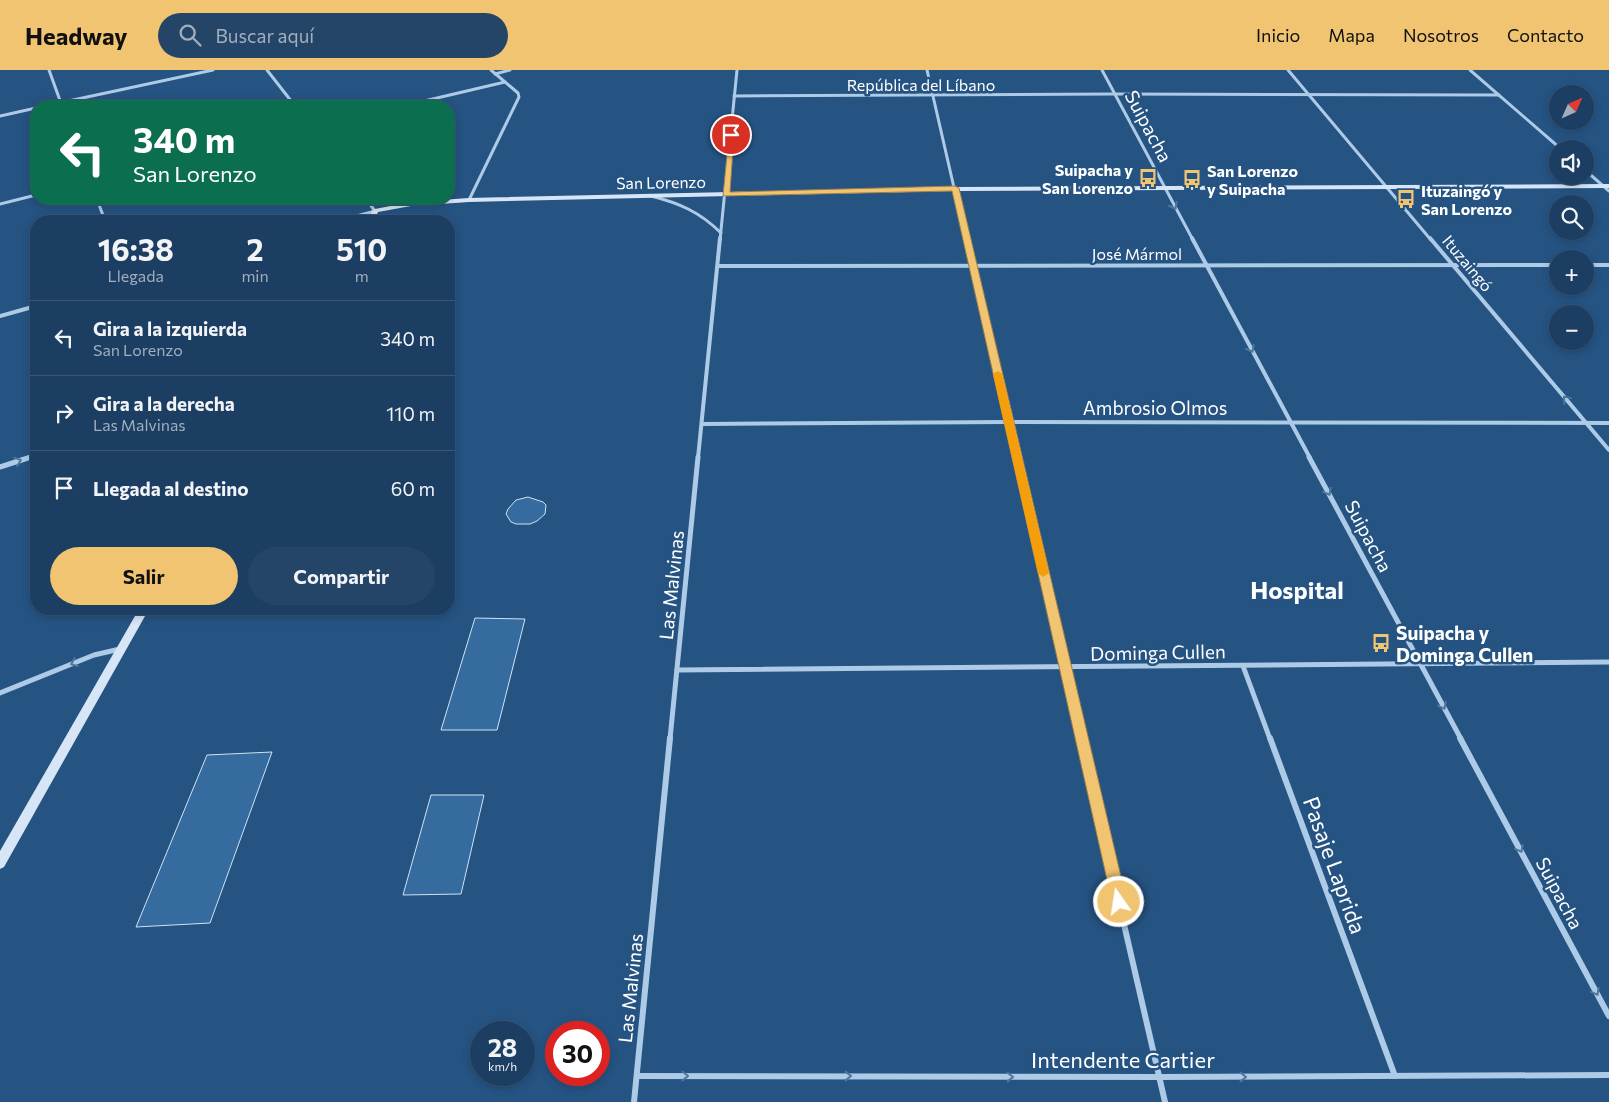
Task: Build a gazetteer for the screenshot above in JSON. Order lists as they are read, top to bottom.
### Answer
{
  "streets": {
    "main road": ["San Lorenzo"],
    "street": [
      "República del Líbano",
      "Suipacha",
      "José Mármol",
      "Ituzaingó",
      "Ambrosio Olmos",
      "Las Malvinas",
      "Dominga Cullen",
      "Pasaje Laprida",
      "Intendente Cartier"
    ]
  },
  "crossings": [
    ["República del Líbano", "Suipacha"],
    ["República del Líbano", "Ituzaingó"],
    ["República del Líbano", "Las Malvinas"],
    ["Suipacha", "San Lorenzo"],
    ["Suipacha", "José Mármol"],
    ["Suipacha", "Ambrosio Olmos"],
    ["Suipacha", "Dominga Cullen"],
    ["San Lorenzo", "Ituzaingó"],
    ["San Lorenzo", "Las Malvinas"],
    ["José Mármol", "Ituzaingó"],
    ["José Mármol", "Las Malvinas"],
    ["Ituzaingó", "Ambrosio Olmos"],
    ["Ambrosio Olmos", "Las Malvinas"],
    ["Las Malvinas", "Dominga Cullen"],
    ["Las Malvinas", "Intendente Cartier"],
    ["Dominga Cullen", "Pasaje Laprida"],
    ["Pasaje Laprida", "Intendente Cartier"]
  ],
  "one_way": ["Suipacha", "Ituzaingó", "Intendente Cartier"],
  "districts": ["Hospital"],
  "places": {
    "bus stop": [
      "Suipacha y San Lorenzo",
      "San Lorenzo y Suipacha",
      "Ituzaingó y San Lorenzo",
      "Suipacha y Dominga Cullen"
    ]
  },
  "north": "top right",
  "page": {
    "header": "Headway",
    "search": "Buscar aquí",
    "nav": [
      "Inicio",
      "Mapa",
      "Nosotros",
      "Contacto"
    ],
    "map_buttons": ["+", "−"],
    "turn": ["340 m", "San Lorenzo"],
    "eta": [
      "16:38",
      "Llegada",
      "2",
      "min",
      "510",
      "m"
    ],
    "list": [
      {
        "name": "Gira a la izquierda",
        "note": "San Lorenzo",
        "value": "340 m"
      },
      {
        "name": "Gira a la derecha",
        "note": "Las Malvinas",
        "value": "110 m"
      },
      {
        "name": "Llegada al destino",
        "value": "60 m"
      }
    ],
    "buttons": ["Salir", "Compartir"],
    "speed": "28 km/h",
    "limit": "30"
  }
}
